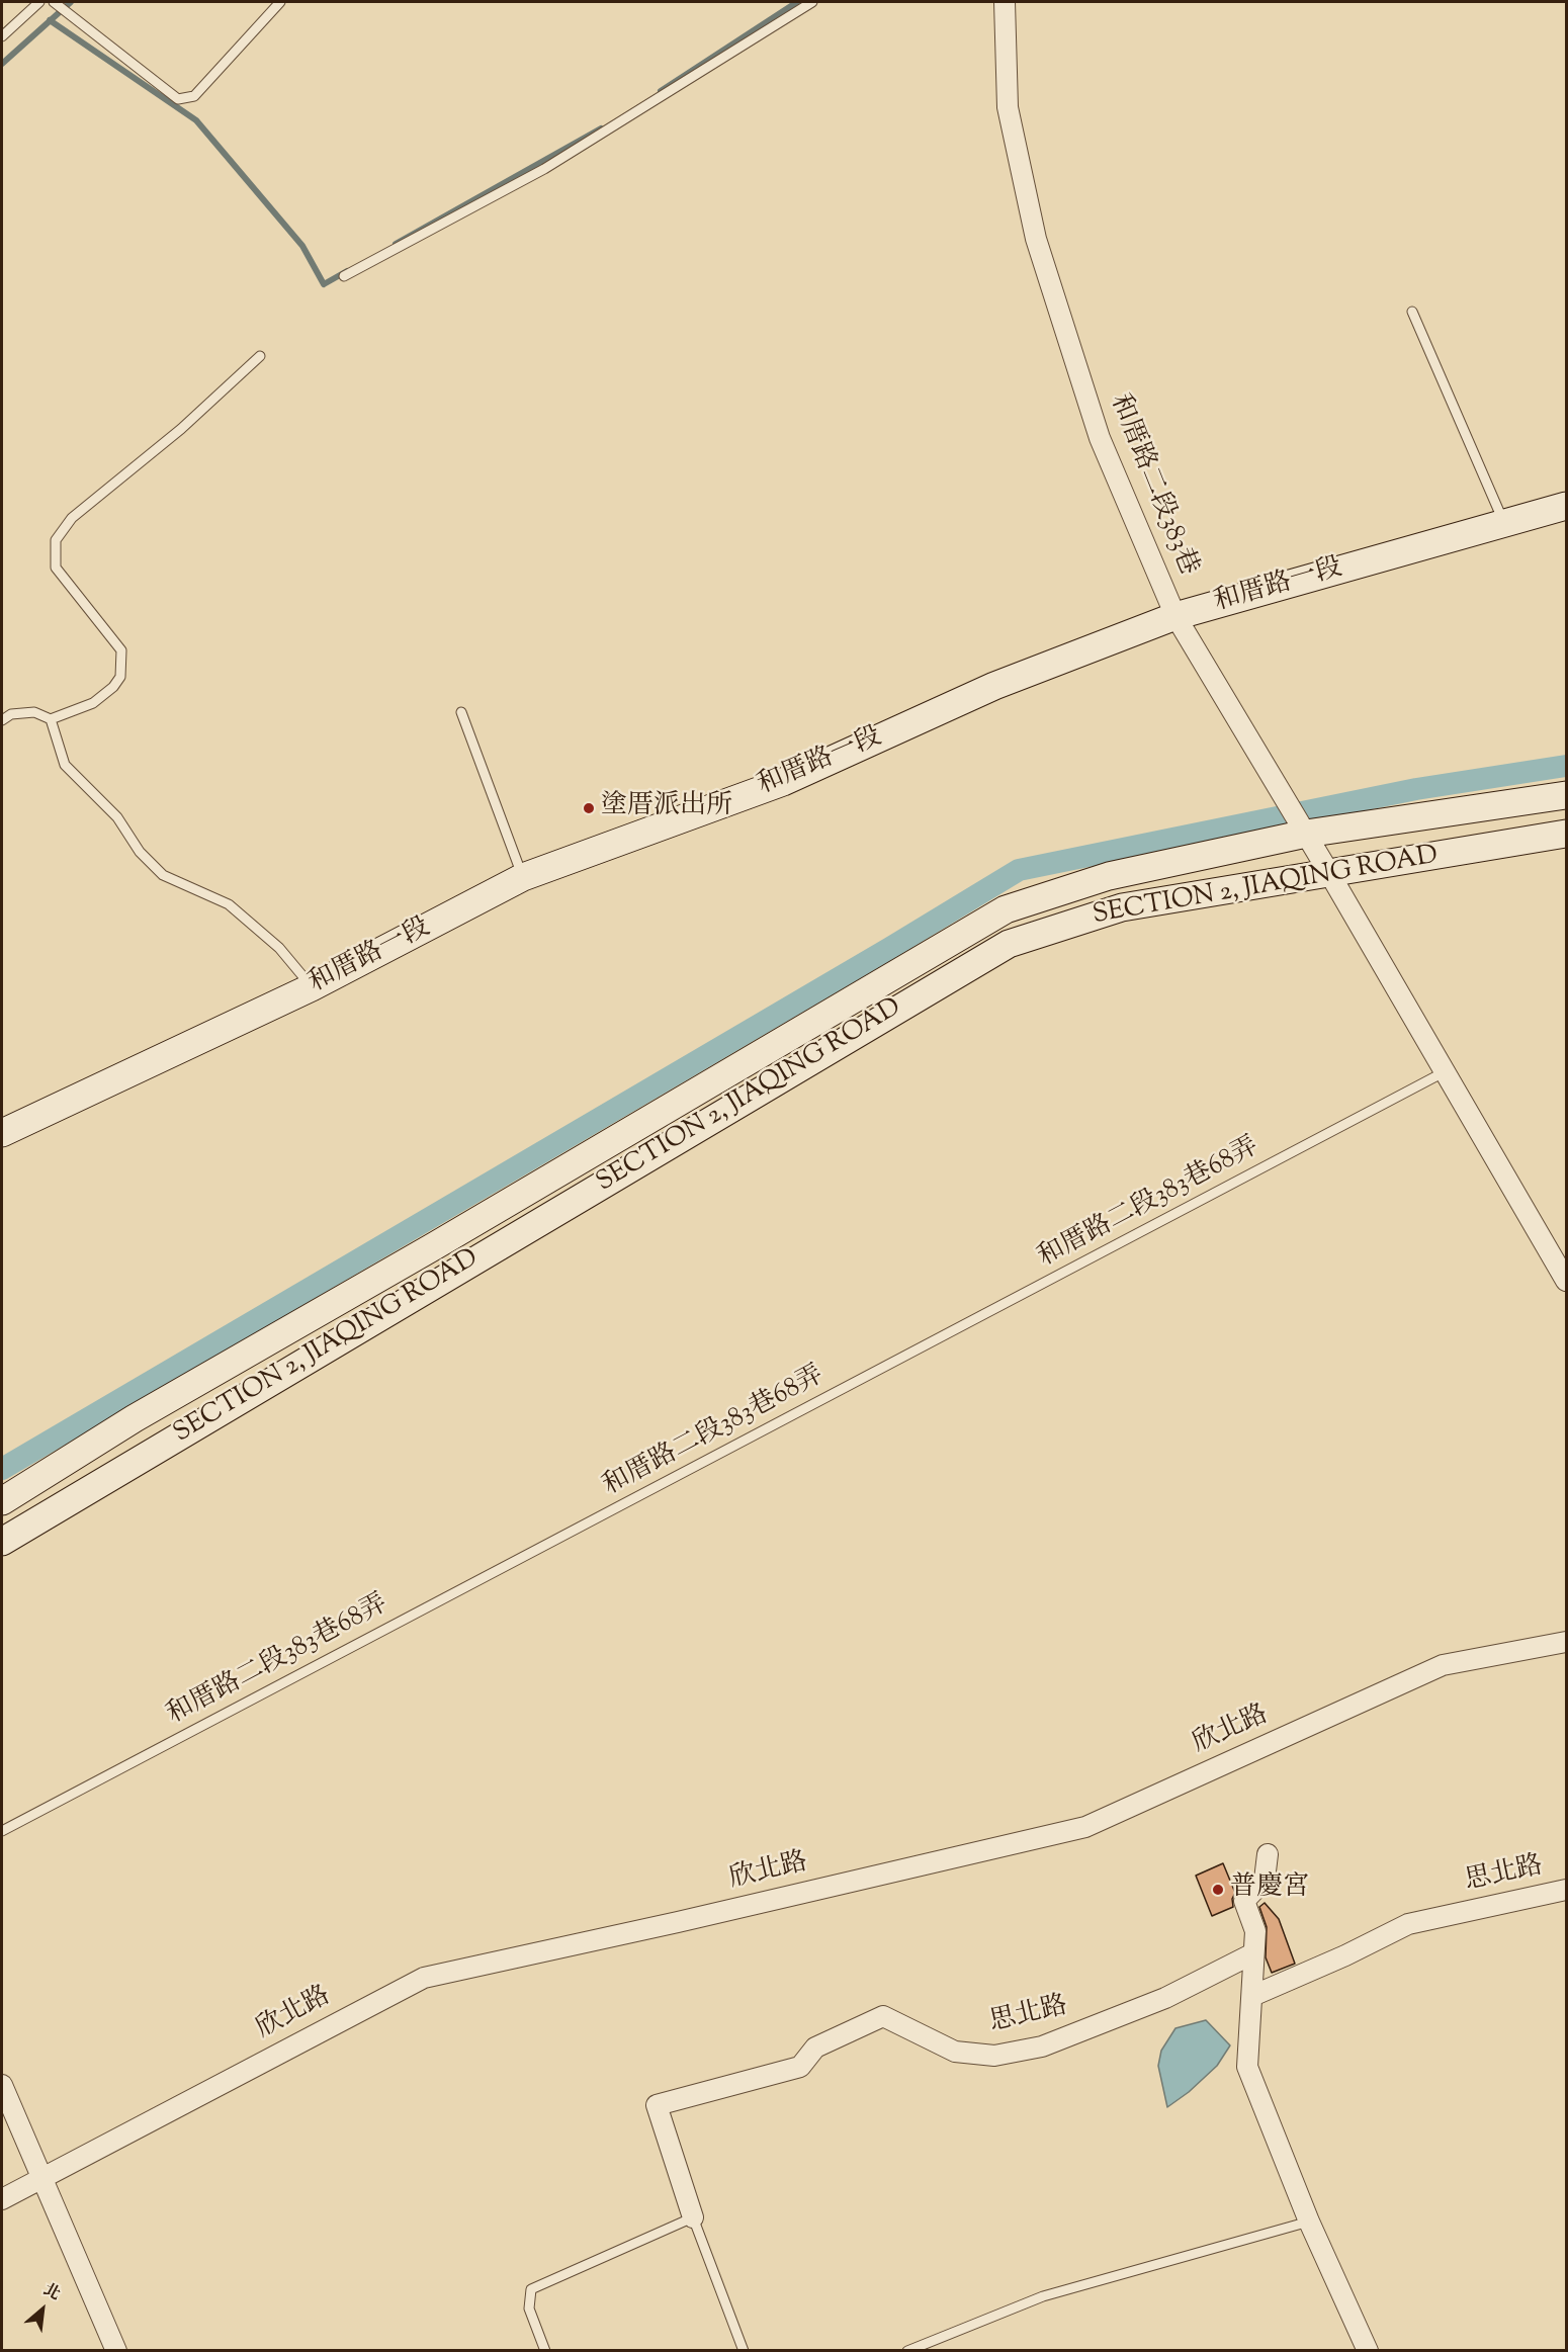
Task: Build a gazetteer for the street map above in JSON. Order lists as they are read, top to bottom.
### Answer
{
  "streets": {
    "street": [
      "和厝路二段383巷",
      "和厝路一段",
      "SECTION 2, JIAQING ROAD",
      "欣北路",
      "思北路"
    ],
    "lane": ["和厝路二段383巷68弄"]
  },
  "crossings": [
    ["和厝路二段383巷", "和厝路一段"],
    ["和厝路二段383巷", "SECTION 2, JIAQING ROAD"],
    ["和厝路二段383巷", "和厝路二段383巷68弄"]
  ],
  "places": ["塗厝派出所", "普慶宮"],
  "north": "top right"
}
